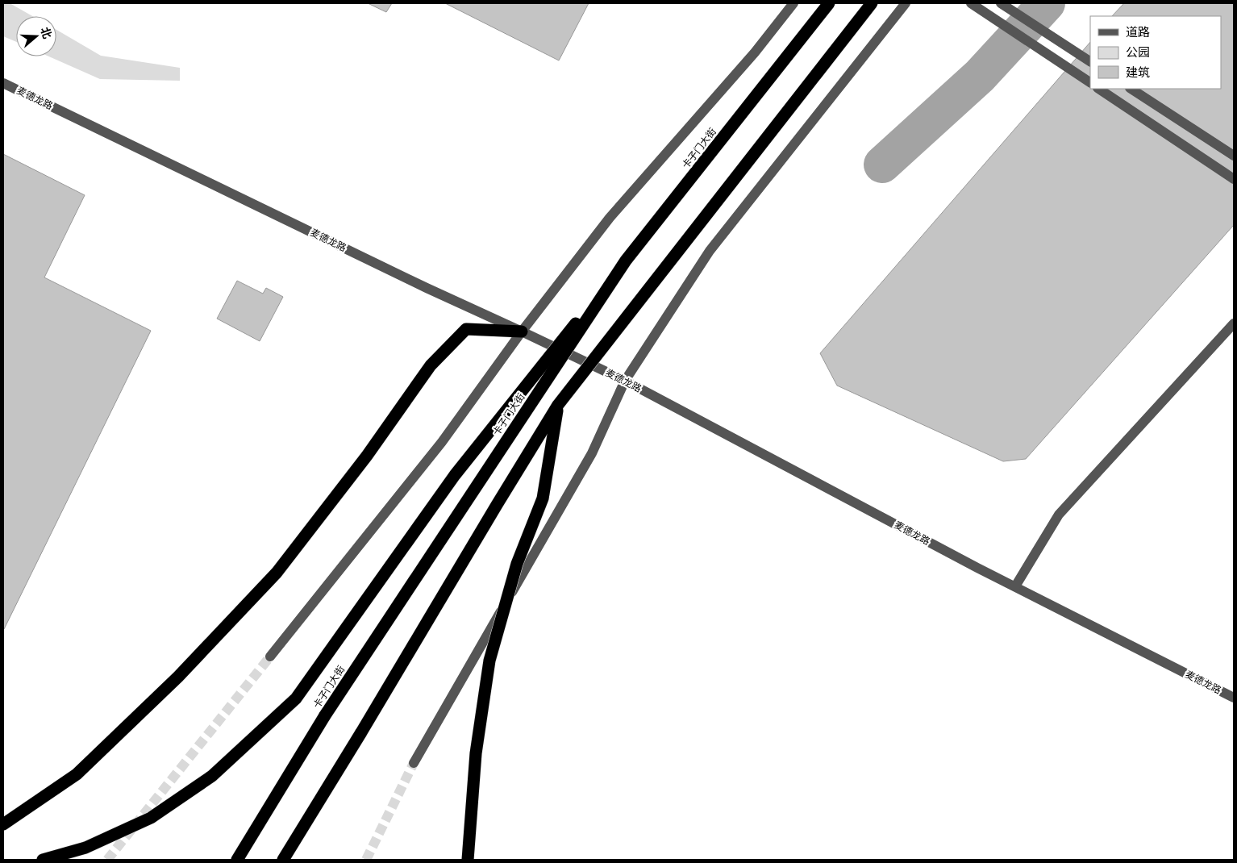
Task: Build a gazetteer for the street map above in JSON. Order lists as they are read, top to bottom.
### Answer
{
  "streets": {
    "highway": ["卡子门大街"],
    "street": ["麦德龙路"]
  },
  "crossings": [
    ["麦德龙路", "卡子门大街"]
  ],
  "legend": ["道路", "公园", "建筑"],
  "north": "right"
}
